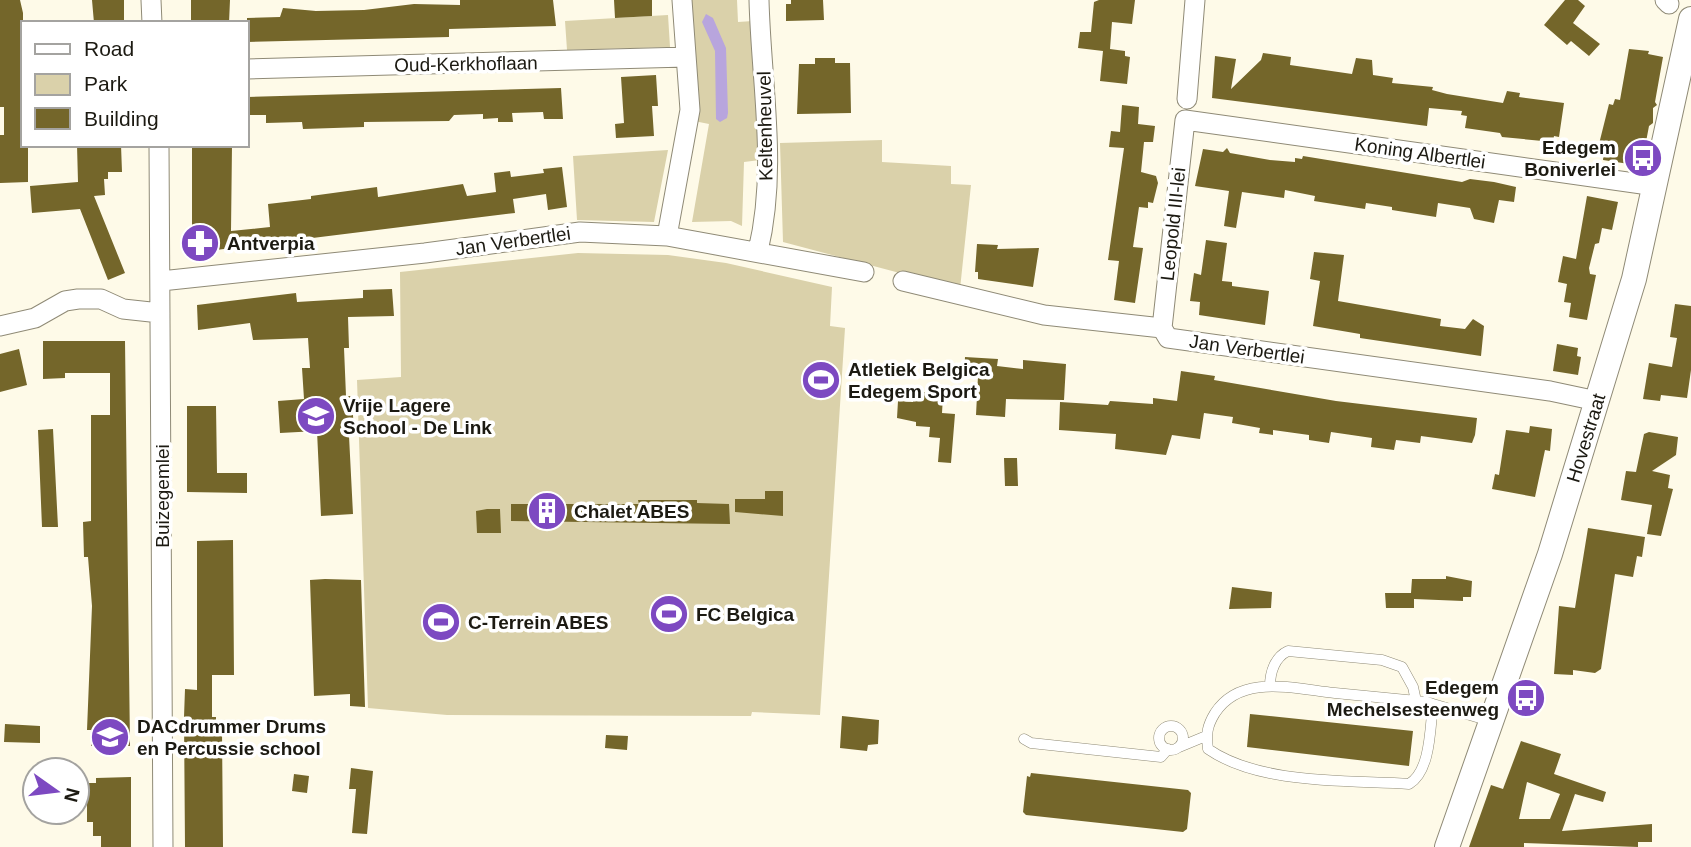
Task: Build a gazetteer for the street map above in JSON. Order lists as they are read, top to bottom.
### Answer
{
  "streets": {
    "street": [
      "Oud-Kerkhoflaan",
      "Keltenheuvel",
      "Koning Albertlei",
      "Leopold III-lei",
      "Jan Verbertlei",
      "Hovestraat",
      "Buizegemlei"
    ]
  },
  "crossings": [
    ["Keltenheuvel", "Jan Verbertlei"],
    ["Koning Albertlei", "Leopold III-lei"],
    ["Koning Albertlei", "Hovestraat"],
    ["Leopold III-lei", "Jan Verbertlei"],
    ["Jan Verbertlei", "Hovestraat"],
    ["Jan Verbertlei", "Buizegemlei"]
  ],
  "places": {
    "bus stop": ["Edegem Boniverlei", "Edegem Mechelsesteenweg"],
    "pharmacy": ["Antverpia"],
    "sports": ["Atletiek Belgica Edegem Sport", "FC Belgica", "C-Terrein ABES"],
    "school or university": ["Vrije Lagere School - De Link", "DACdrummer Drums en Percussie school"],
    "building": ["Chalet ABES"]
  },
  "legend": ["Road", "Park", "Building"],
  "north": "right"
}
